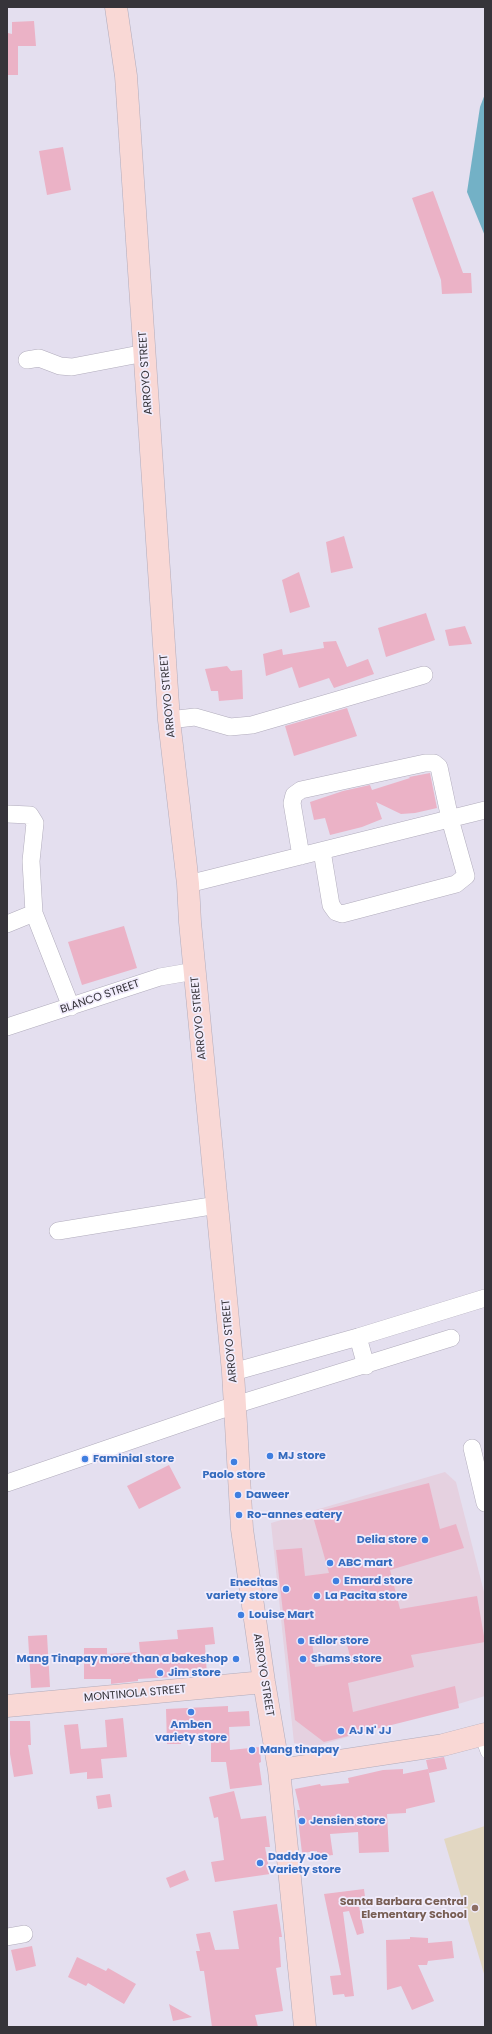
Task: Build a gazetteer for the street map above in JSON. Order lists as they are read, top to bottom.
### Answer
{
  "streets": {
    "street": ["ARROYO STREET", "BLANCO STREET", "MONTINOLA STREET"]
  },
  "crossings": [
    ["ARROYO STREET", "BLANCO STREET"],
    ["ARROYO STREET", "MONTINOLA STREET"]
  ],
  "places": [
    "MJ store",
    "Faminial store",
    "Paolo store",
    "Daweer",
    "Ro-annes eatery",
    "Delia store",
    "ABC mart",
    "Emard store",
    "Enecitas variety store",
    "La Pacita store",
    "Louise Mart",
    "Edlor store",
    "Mang Tinapay more than a bakeshop",
    "Shams store",
    "Jim store",
    "Amben variety store",
    "AJ N' JJ",
    "Mang tinapay",
    "Jensien store",
    "Daddy Joe Variety store",
    "Santa Barbara Central Elementary School"
  ]
}
